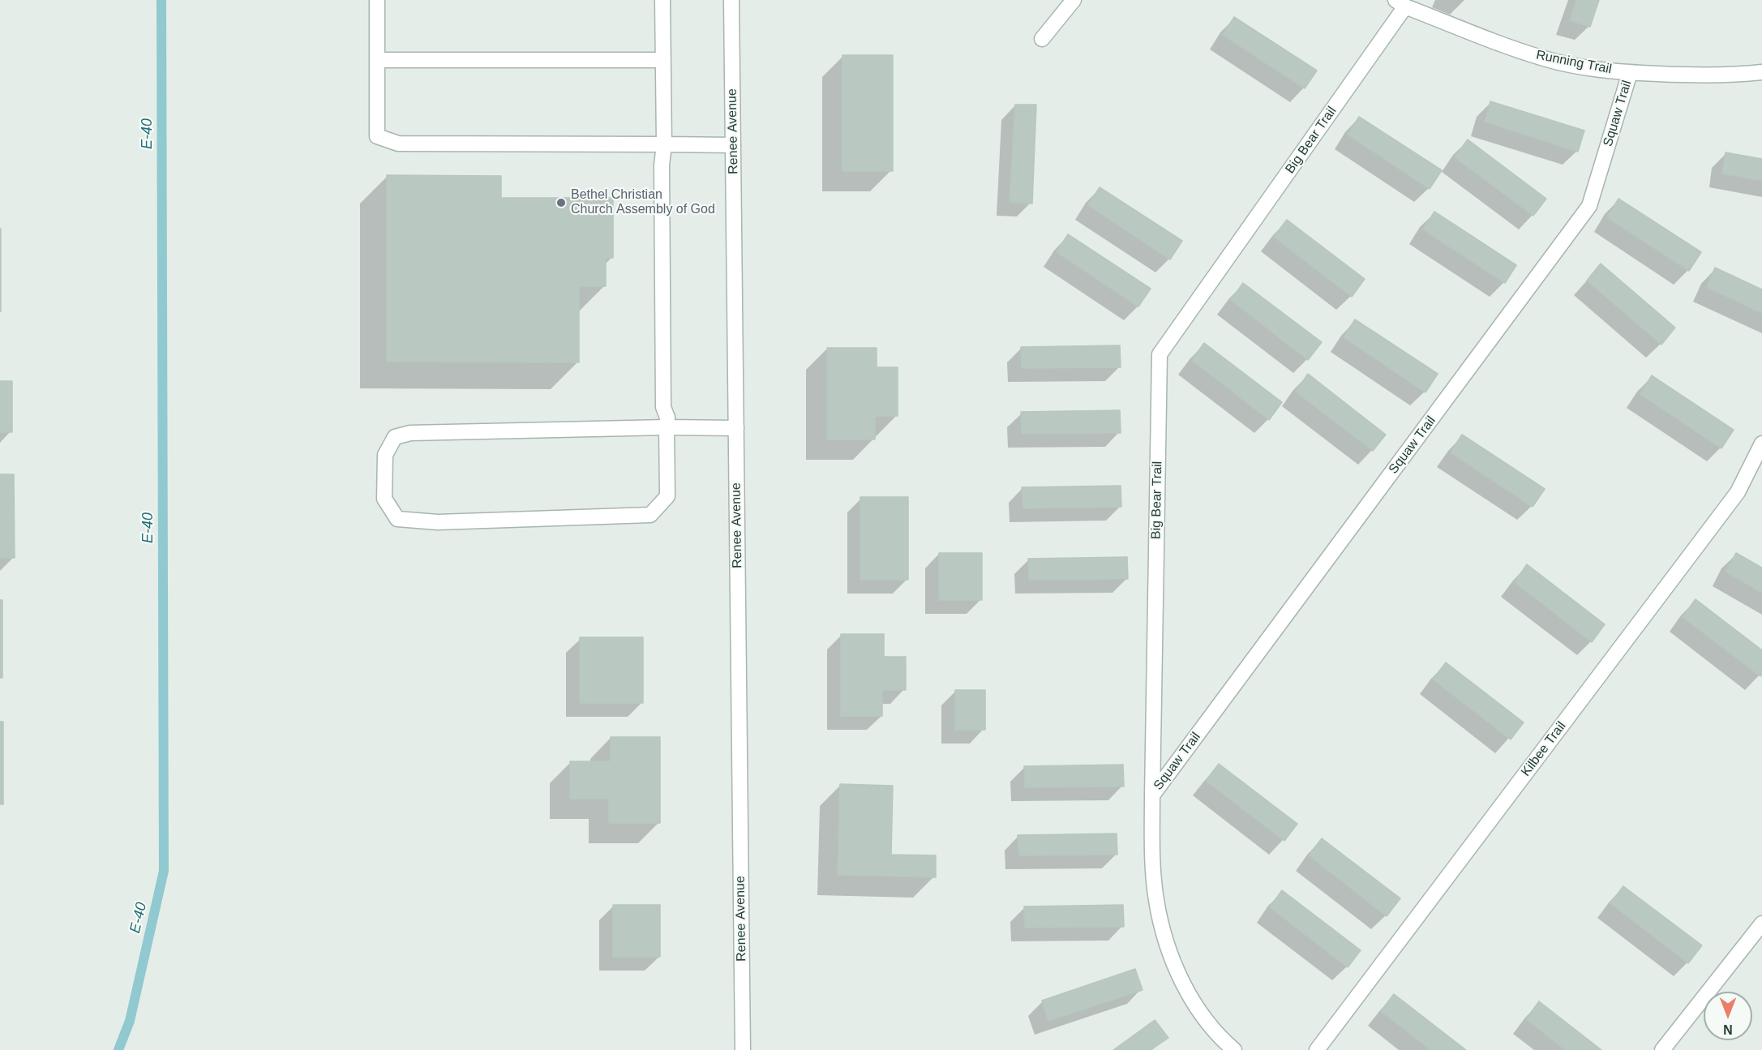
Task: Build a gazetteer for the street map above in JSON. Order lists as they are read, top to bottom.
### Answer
{
  "streets": {
    "street": [
      "Running Trail",
      "Squaw Trail",
      "Renee Avenue",
      "Big Bear Trail",
      "Kilbee Trail"
    ]
  },
  "crossings": [
    ["Running Trail", "Squaw Trail"],
    ["Running Trail", "Big Bear Trail"],
    ["Squaw Trail", "Big Bear Trail"]
  ],
  "water": ["E-40"],
  "places": ["Bethel Christian Church Assembly of God"],
  "north": "bottom"
}
